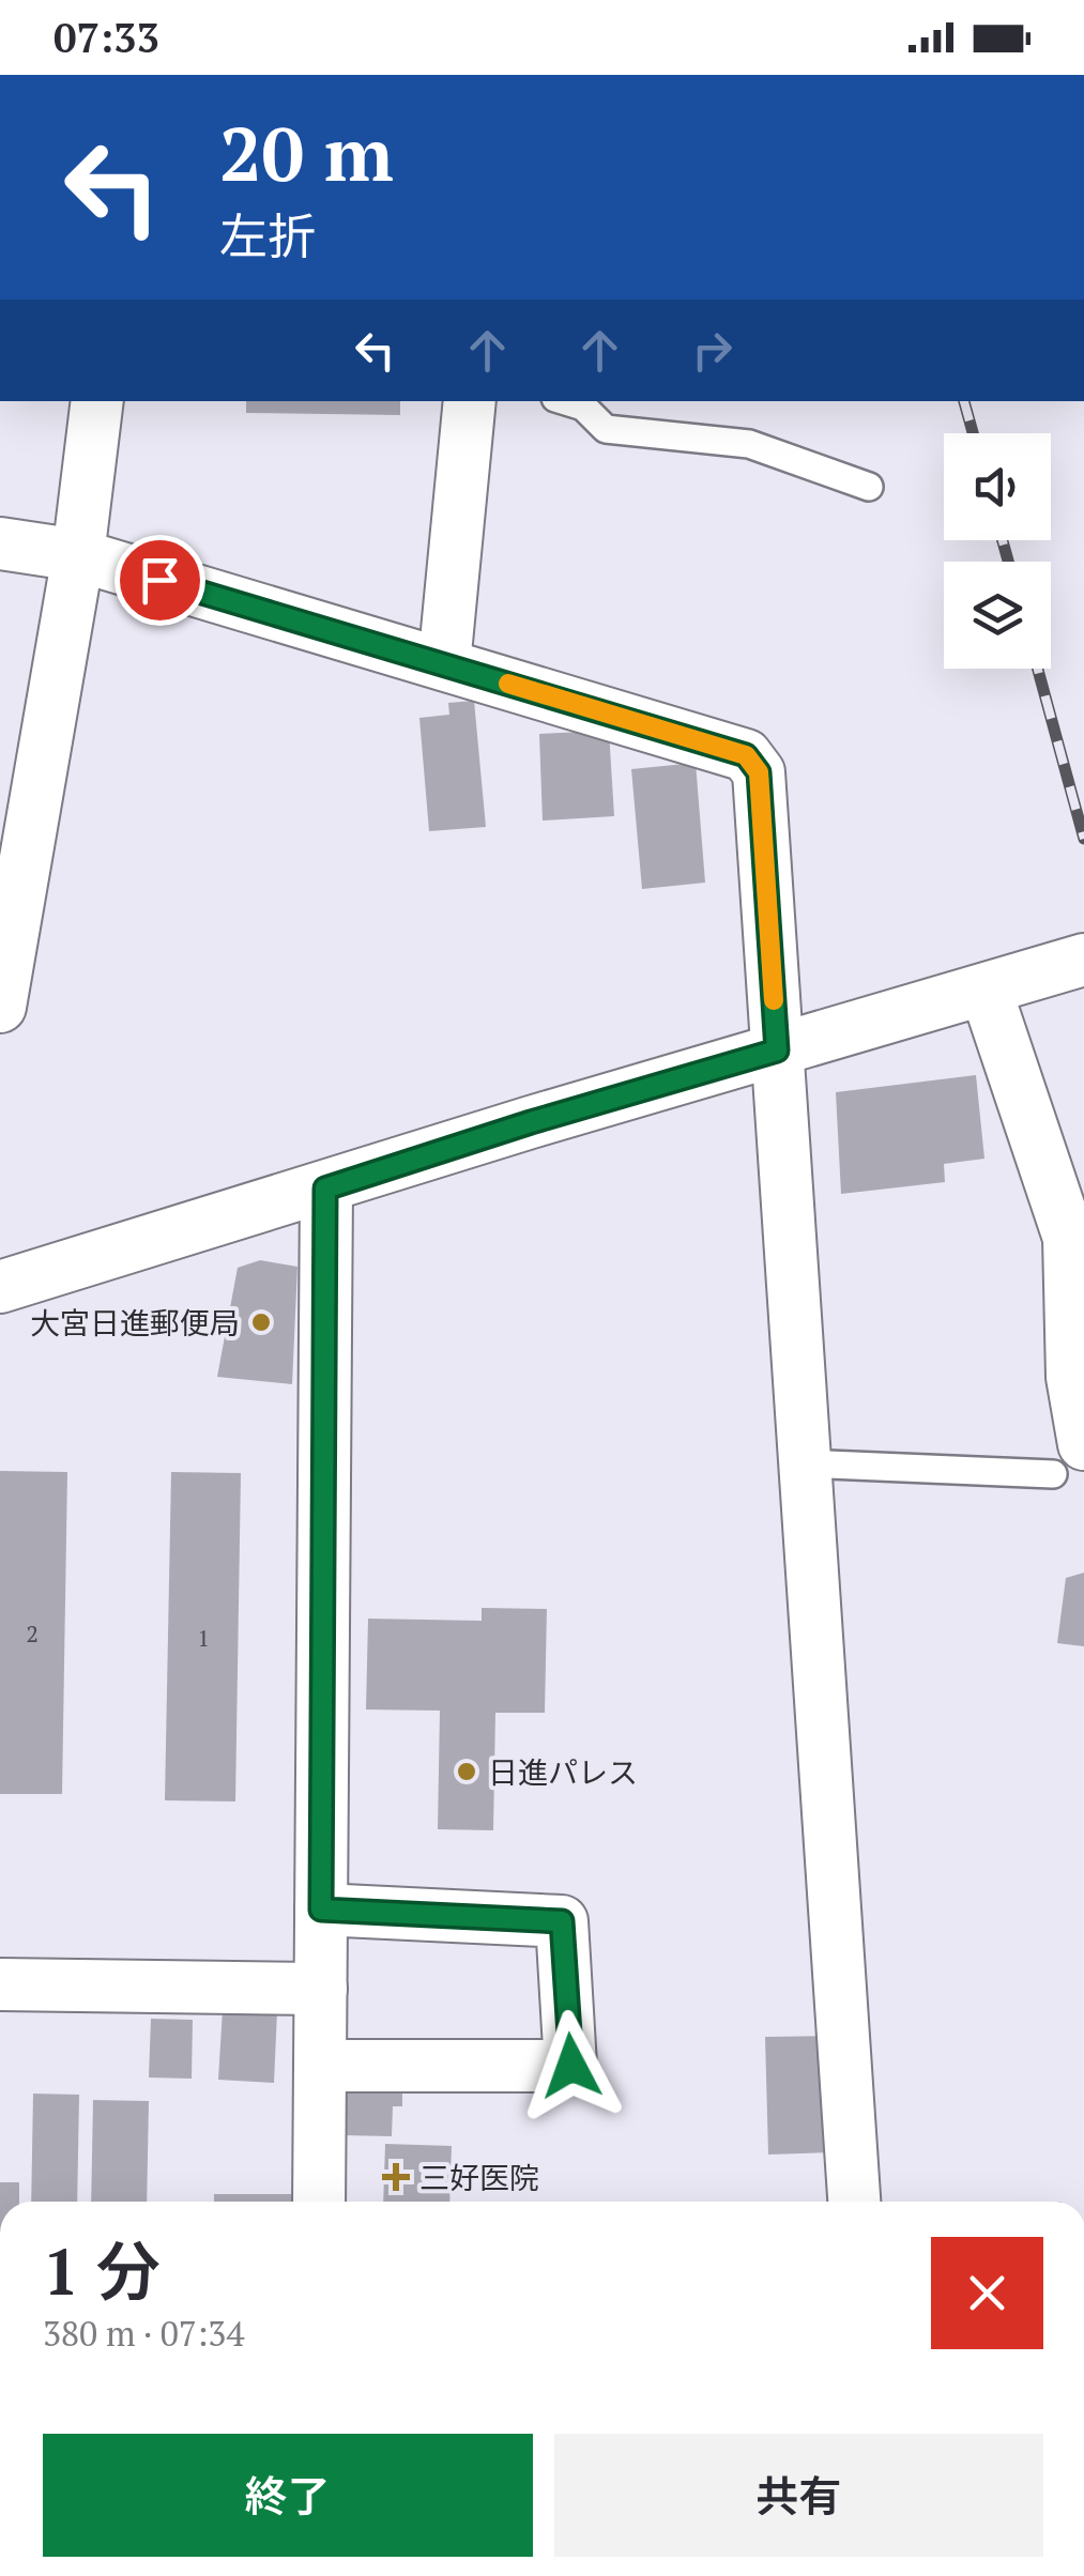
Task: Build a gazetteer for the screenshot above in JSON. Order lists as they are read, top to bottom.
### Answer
{
  "places": {
    "other": ["大宮日進郵便局", "日進パレス"],
    "health": ["三好医院"]
  },
  "house_numbers": ["2", "1"],
  "page": {
    "status": "07:33",
    "turn": ["20 m", "左折"],
    "heading": ["1 分", "380 m · 07:34"],
    "buttons": ["終了", "共有"]
  }
}
